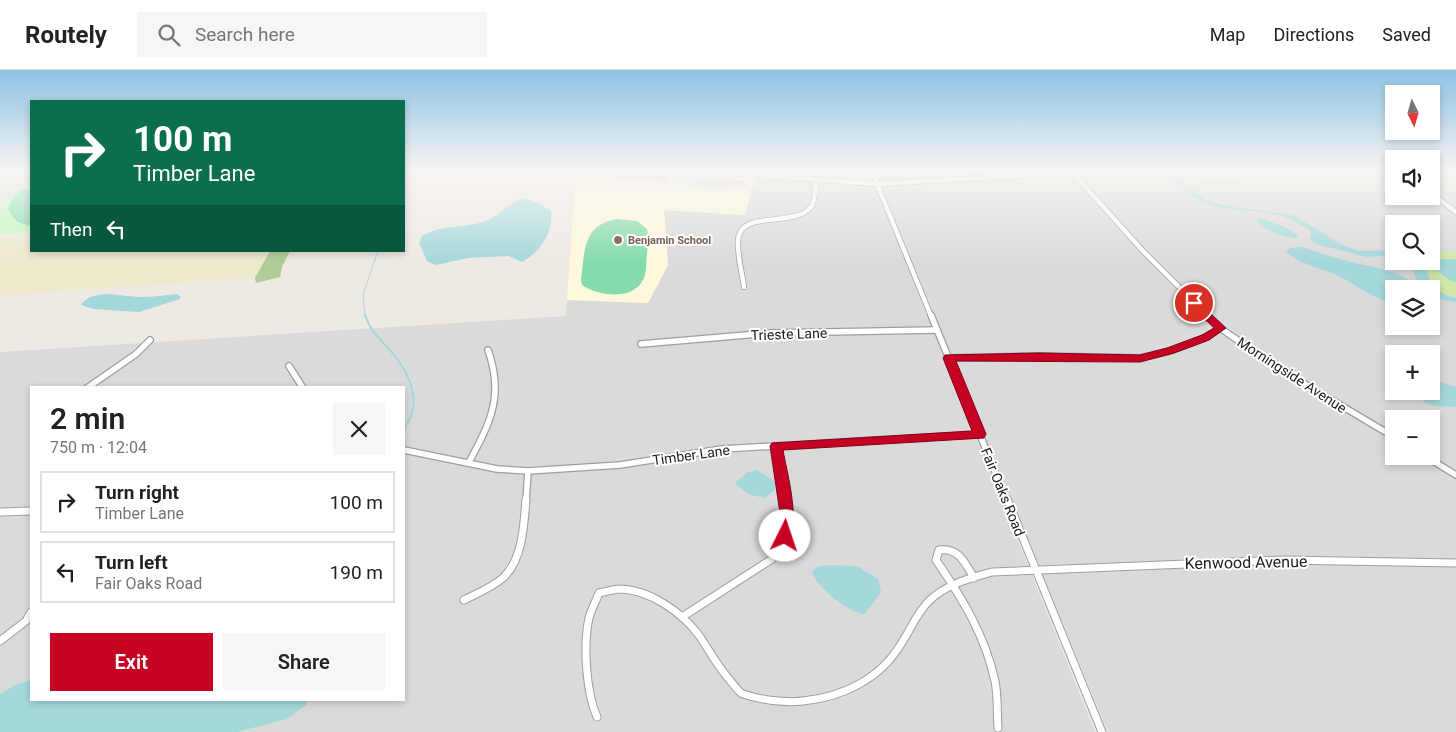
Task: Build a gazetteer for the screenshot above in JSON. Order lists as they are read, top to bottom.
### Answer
{
  "streets": {
    "street": [
      "Trieste Lane",
      "Morningside Avenue",
      "Timber Lane",
      "Fair Oaks Road",
      "Kenwood Avenue"
    ]
  },
  "crossings": [
    ["Trieste Lane", "Fair Oaks Road"],
    ["Timber Lane", "Fair Oaks Road"],
    ["Fair Oaks Road", "Kenwood Avenue"]
  ],
  "places": ["Benjamin School"],
  "north": "bottom",
  "page": {
    "header": "Routely",
    "search": "Search here",
    "nav": ["Map", "Directions", "Saved"],
    "map_buttons": ["+", "−"],
    "turn": ["100 m", "Timber Lane"],
    "then": "Then",
    "heading": ["2 min", "750 m · 12:04"],
    "list": [
      {
        "name": "Turn right",
        "note": "Timber Lane",
        "value": "100 m"
      },
      {
        "name": "Turn left",
        "note": "Fair Oaks Road",
        "value": "190 m"
      }
    ],
    "buttons": ["Exit", "Share"]
  }
}
